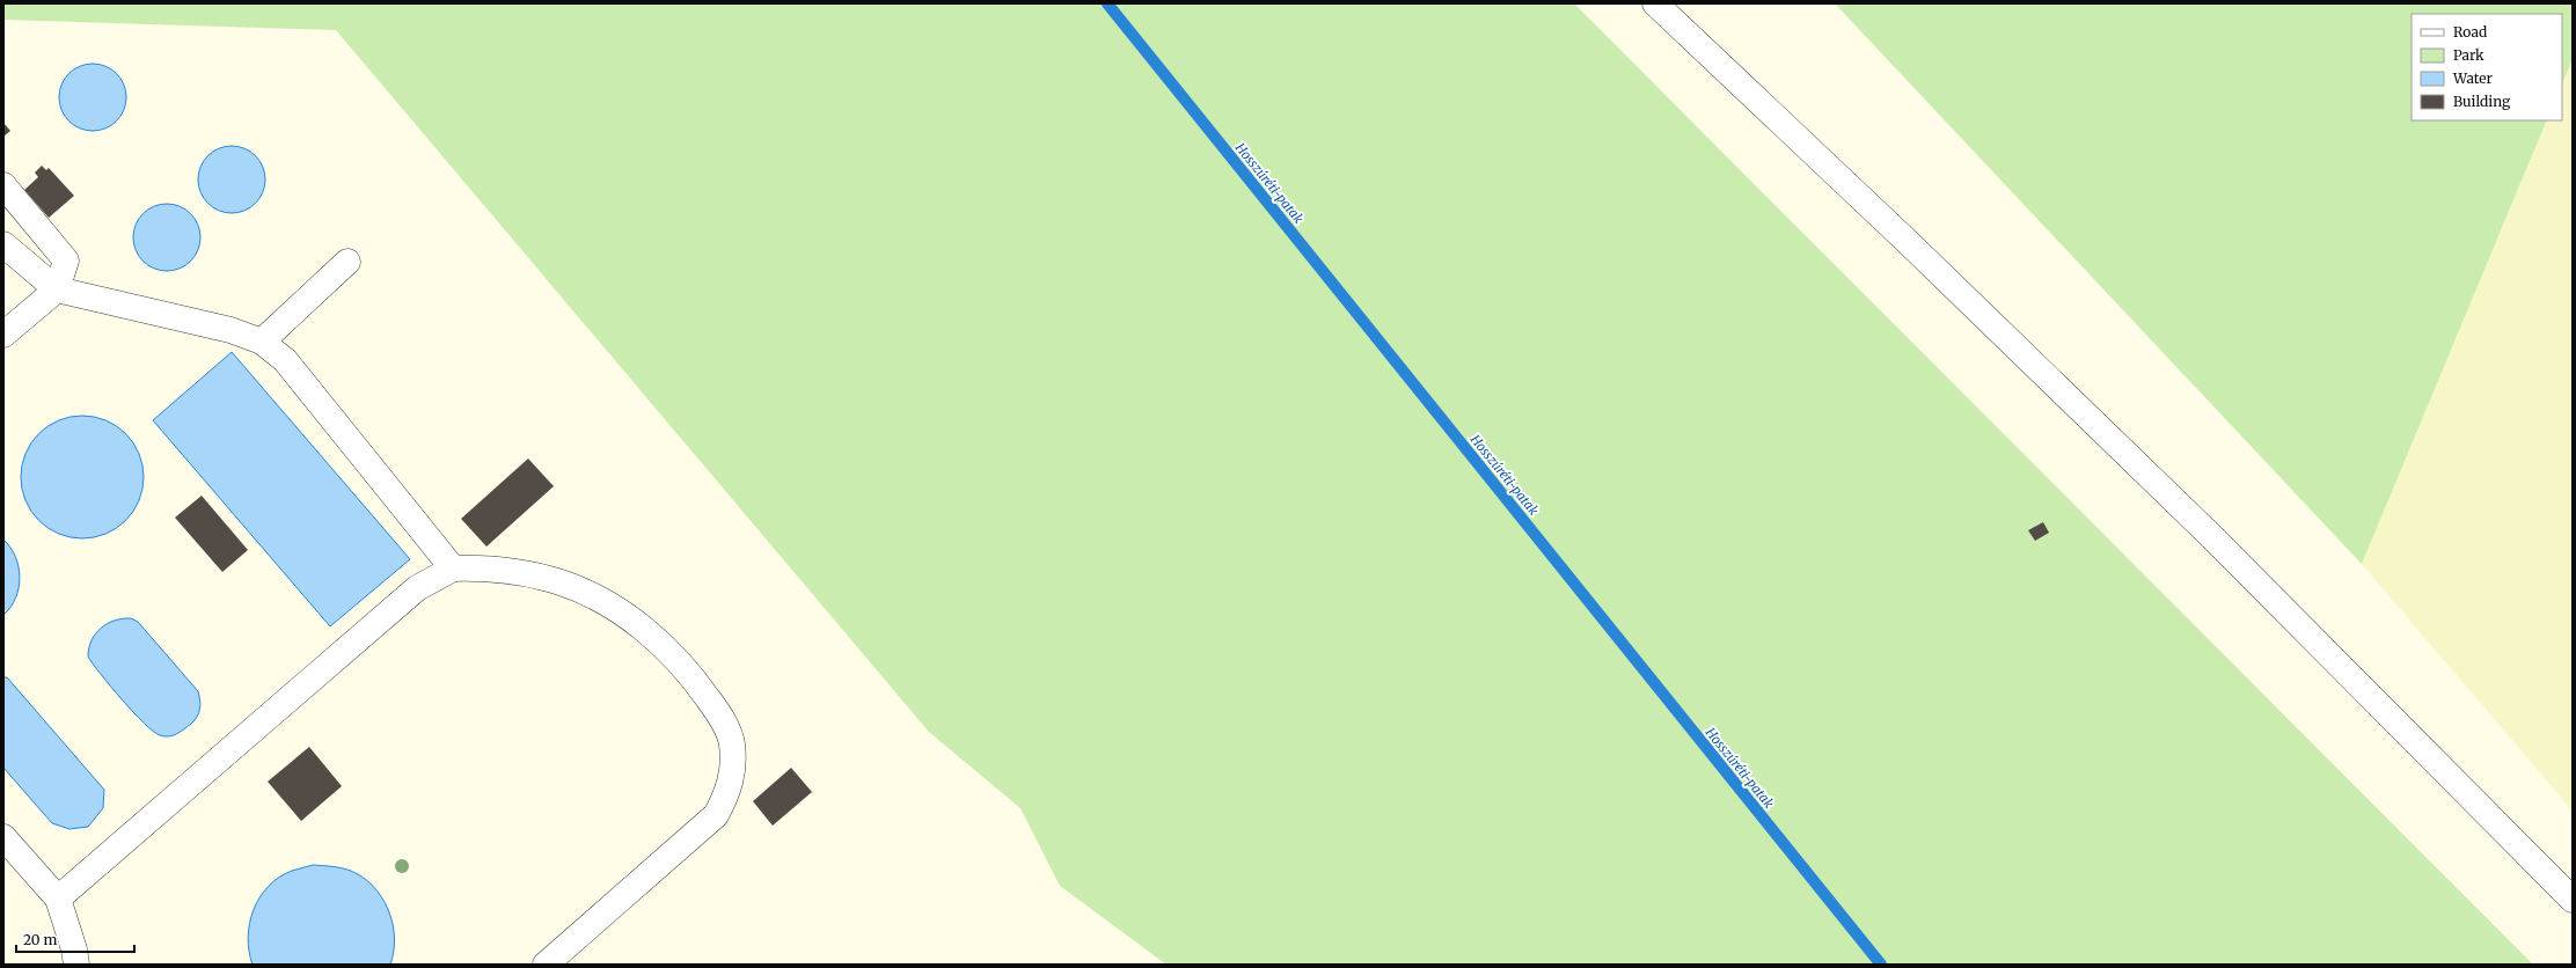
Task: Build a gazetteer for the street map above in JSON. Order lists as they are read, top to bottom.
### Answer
{
  "water": ["Hosszúréti-patak"],
  "legend": [
    "Road",
    "Park",
    "Water",
    "Building"
  ],
  "scale_bar": "20 m"
}
